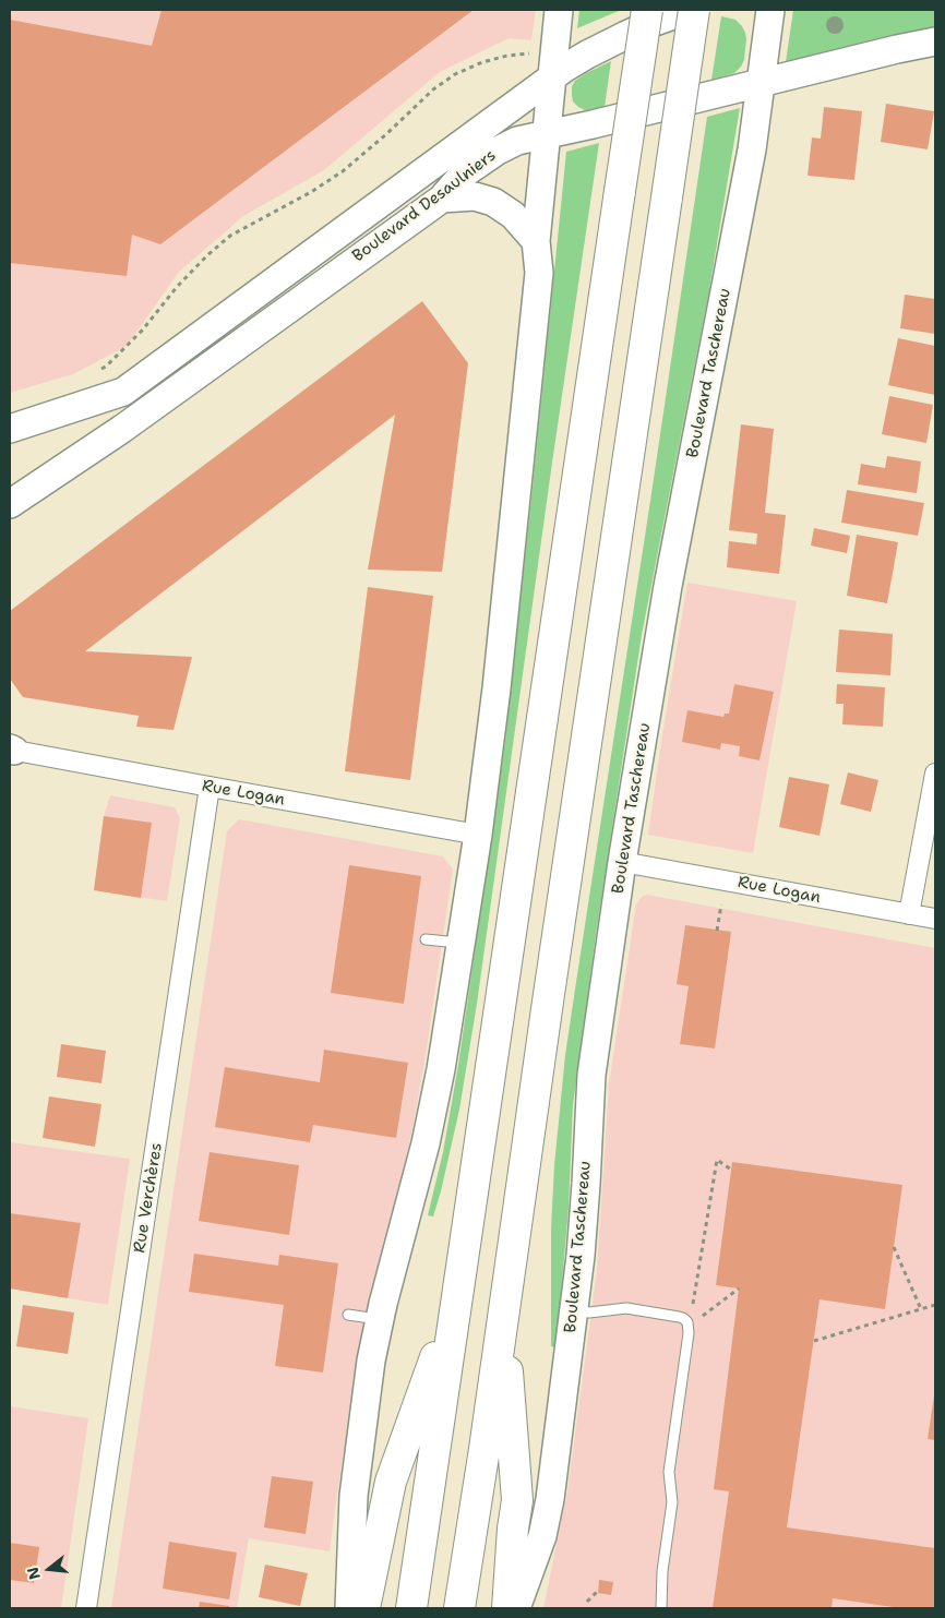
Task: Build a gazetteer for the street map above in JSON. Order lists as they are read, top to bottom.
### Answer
{
  "streets": {
    "street": [
      "Boulevard Desaulniers",
      "Boulevard Taschereau",
      "Rue Logan",
      "Rue Verchères"
    ]
  },
  "crossings": [
    ["Boulevard Desaulniers", "Boulevard Taschereau"],
    ["Boulevard Taschereau", "Rue Logan"],
    ["Rue Logan", "Rue Verchères"]
  ],
  "north": "left"
}
